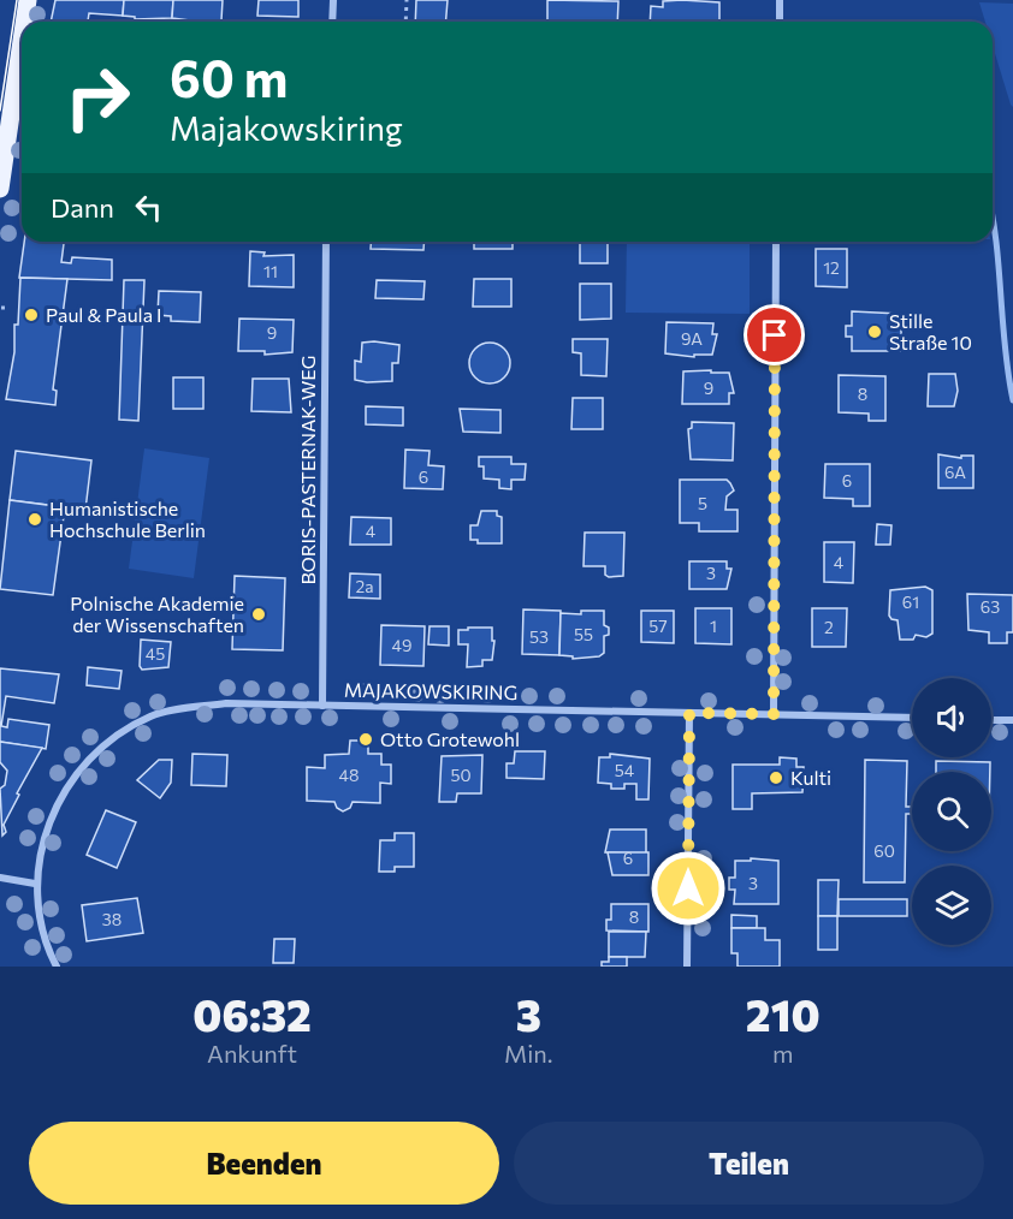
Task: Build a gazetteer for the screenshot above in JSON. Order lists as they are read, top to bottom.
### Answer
{
  "streets": {
    "street": ["BORIS-PASTERNAK-WEG", "MAJAKOWSKIRING"]
  },
  "crossings": [
    ["BORIS-PASTERNAK-WEG", "MAJAKOWSKIRING"]
  ],
  "places": [
    "Paul & Paula I",
    "Stille Straße 10",
    "Humanistische Hochschule Berlin",
    "Polnische Akademie der Wissenschaften",
    "Otto Grotewohl",
    "Kulti"
  ],
  "house_numbers": [
    "12",
    "11",
    "9",
    "9A",
    "9",
    "8",
    "6A",
    "6",
    "6",
    "5",
    "4",
    "4",
    "3",
    "2a",
    "61",
    "63",
    "57",
    "1",
    "2",
    "55",
    "53",
    "49",
    "45",
    "54",
    "48",
    "50",
    "60",
    "6",
    "3",
    "8",
    "38"
  ],
  "page": {
    "turn": ["60 m", "Majakowskiring"],
    "then": "Dann",
    "eta": [
      "06:32",
      "Ankunft",
      "3",
      "Min.",
      "210",
      "m"
    ],
    "buttons": ["Beenden", "Teilen"]
  }
}
